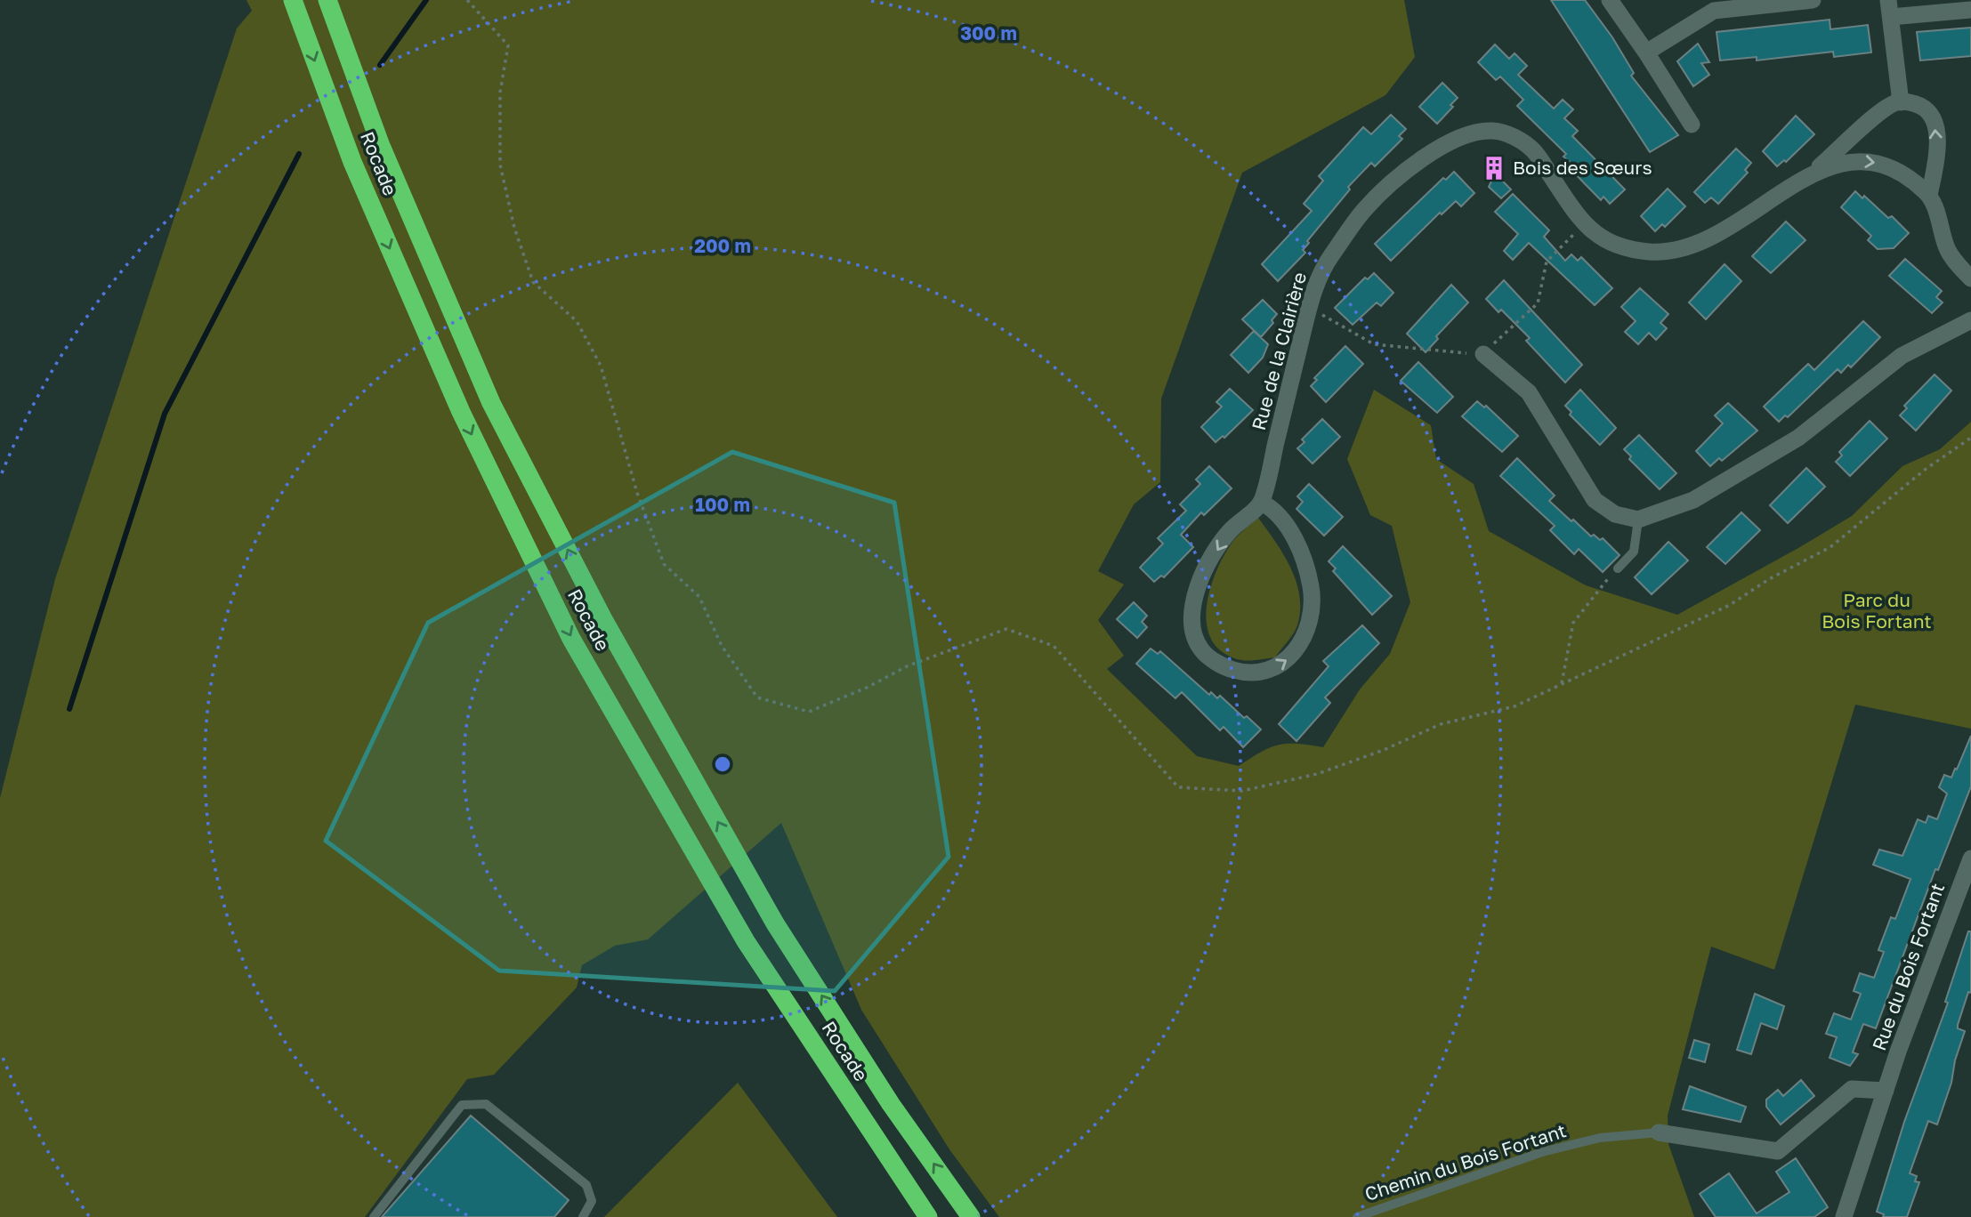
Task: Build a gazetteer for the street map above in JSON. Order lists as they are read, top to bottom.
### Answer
{
  "streets": {
    "highway": ["Rocade"],
    "street": ["Rue de la Clairière", "Rue du Bois Fortant"],
    "lane": ["Chemin du Bois Fortant"]
  },
  "parks": ["Parc du Bois Fortant"],
  "places": {
    "building": ["Bois des Sœurs"]
  },
  "rings": ["300 m", "200 m", "100 m"]
}
